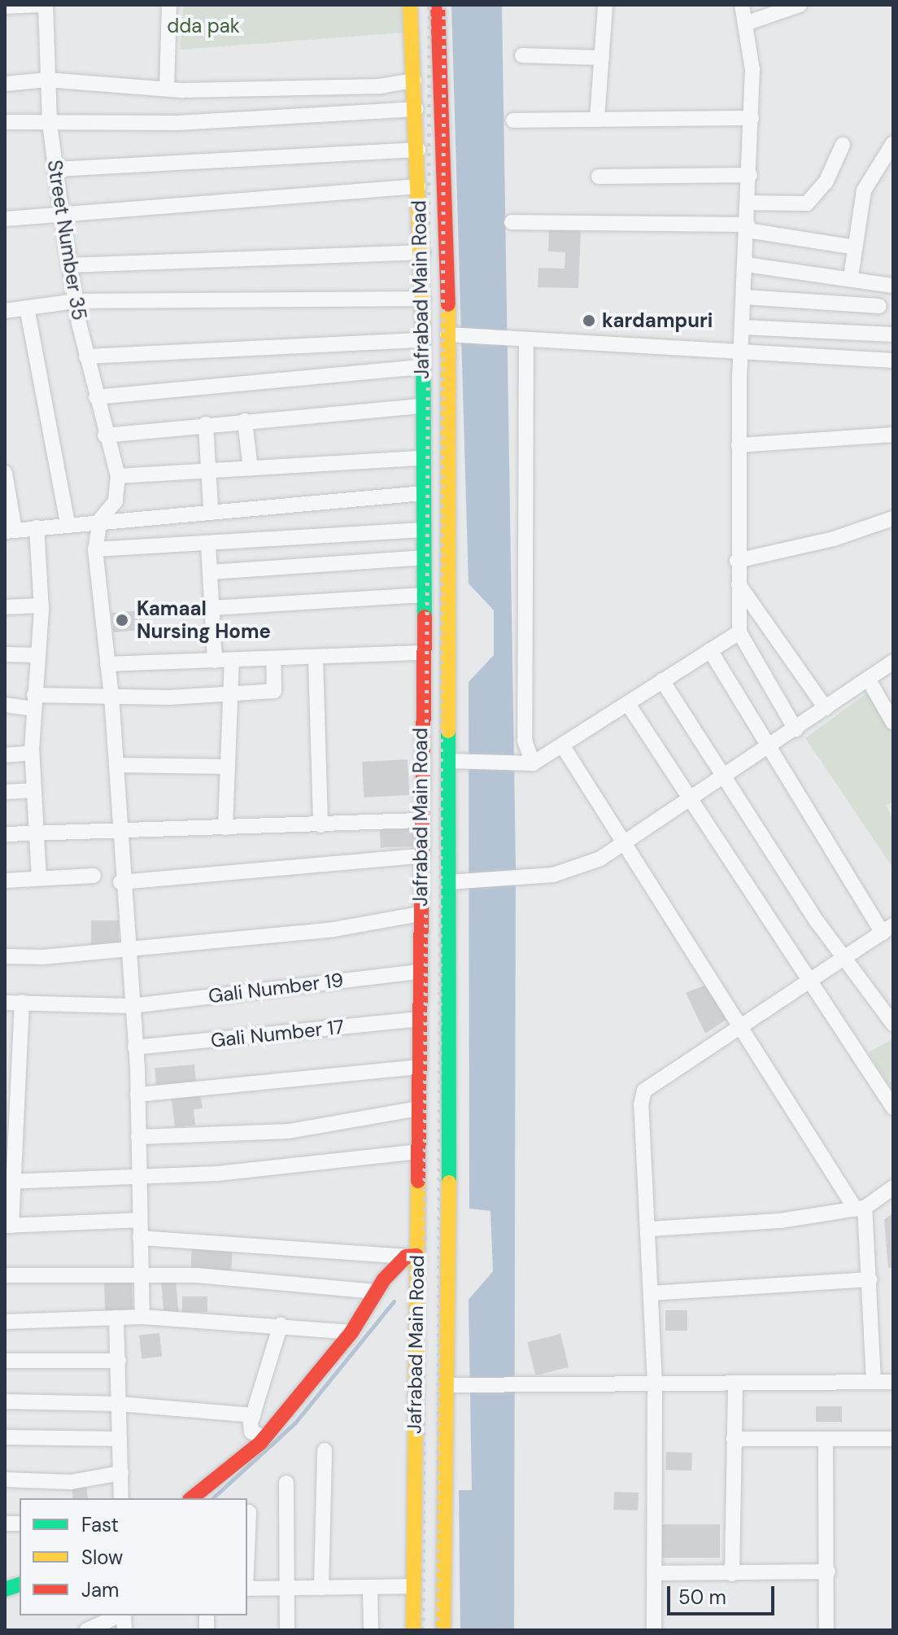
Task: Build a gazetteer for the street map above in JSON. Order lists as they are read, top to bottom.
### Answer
{
  "streets": {
    "main road": ["Jafrabad Main Road"],
    "street": ["Street Number 35", "Gali Number 19", "Gali Number 17"]
  },
  "crossings": [
    ["Jafrabad Main Road", "Gali Number 19"],
    ["Jafrabad Main Road", "Gali Number 17"]
  ],
  "parks": ["dda pak"],
  "places": ["kardampuri", "Kamaal Nursing Home"],
  "legend": ["Fast", "Slow", "Jam"],
  "scale_bar": "50 m"
}
